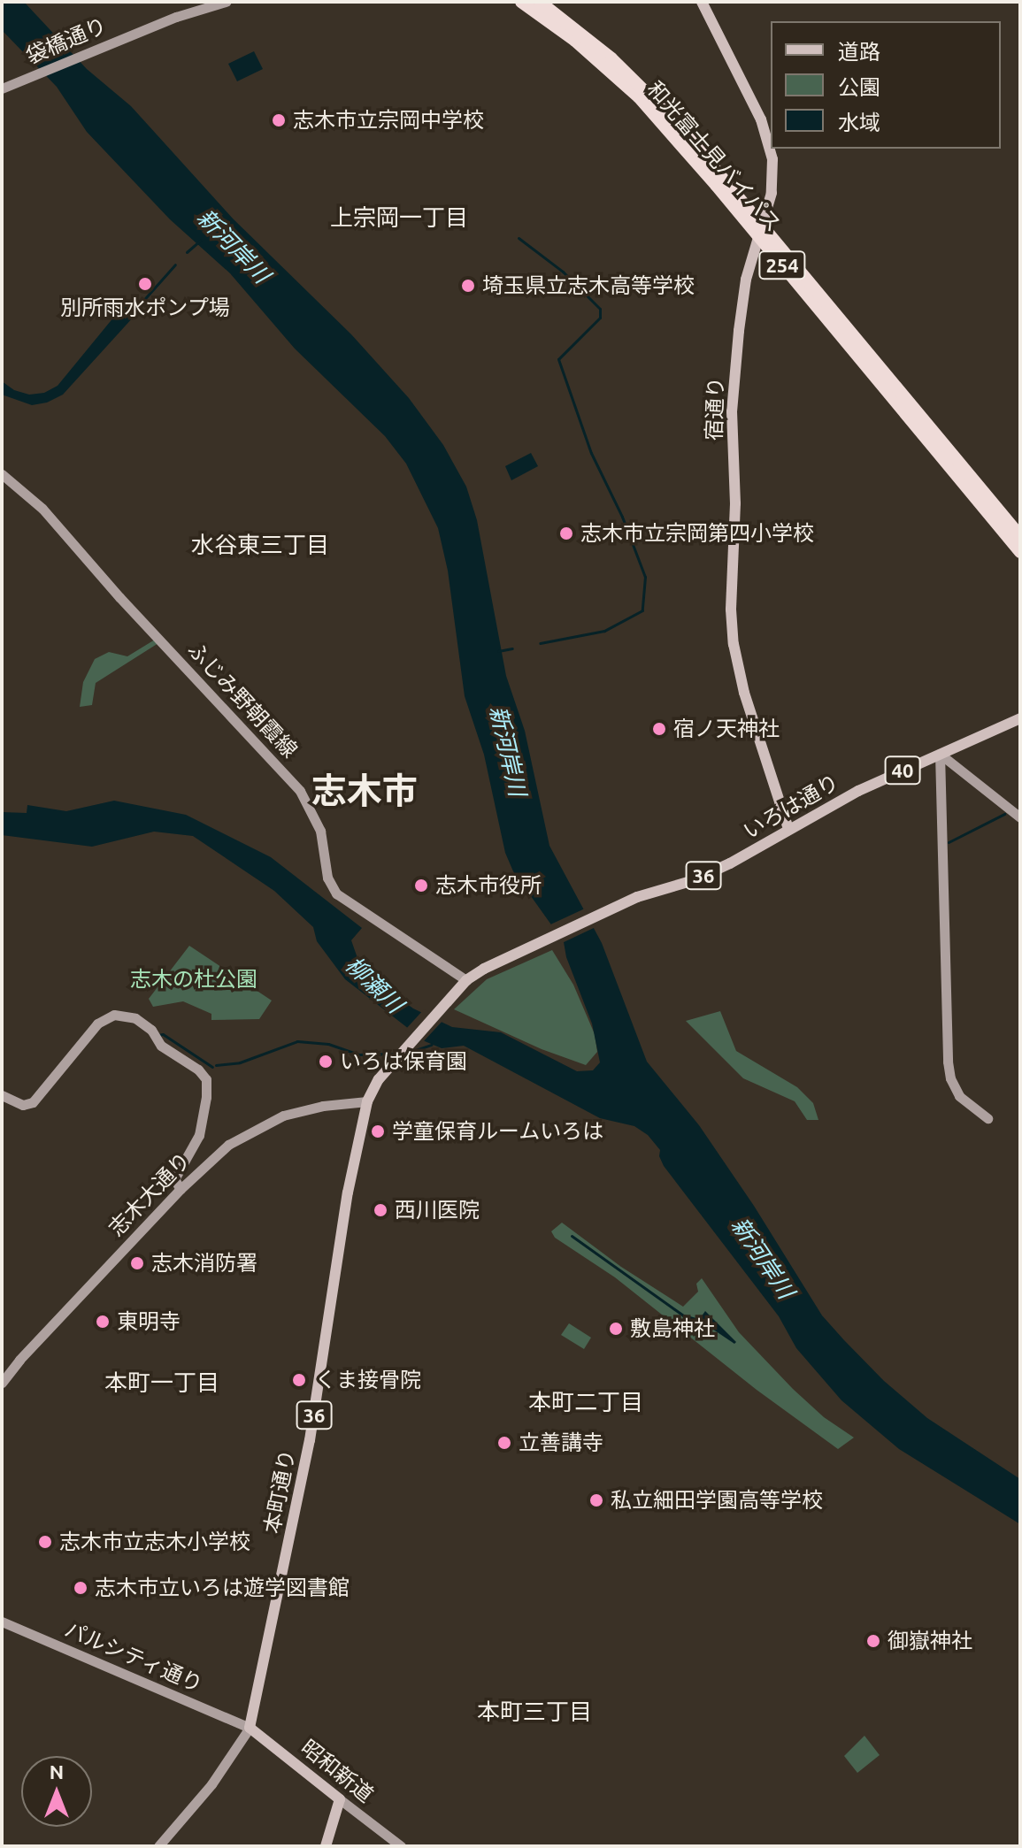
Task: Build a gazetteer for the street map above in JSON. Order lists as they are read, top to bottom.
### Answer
{
  "streets": {
    "highway": ["和光富士見バイパス", "254"],
    "main road": [
      "袋橋通り",
      "宿通り",
      "ふじみ野朝霞線",
      "40",
      "いろは通り",
      "36",
      "志木大通り",
      "本町通り",
      "パルシティ通り",
      "昭和新道"
    ]
  },
  "crossings": [
    ["和光富士見バイパス", "宿通り"],
    ["宿通り", "いろは通り"],
    ["ふじみ野朝霞線", "いろは通り"],
    ["ふじみ野朝霞線", "本町通り"],
    ["いろは通り", "本町通り"],
    ["志木大通り", "本町通り"],
    ["本町通り", "パルシティ通り"],
    ["本町通り", "昭和新道"],
    ["パルシティ通り", "昭和新道"]
  ],
  "districts": [
    "上宗岡一丁目",
    "水谷東三丁目",
    "志木市",
    "本町一丁目",
    "本町二丁目",
    "本町三丁目"
  ],
  "water": ["新河岸川", "柳瀬川"],
  "parks": ["志木の杜公園"],
  "places": [
    "志木市立宗岡中学校",
    "別所雨水ポンプ場",
    "埼玉県立志木高等学校",
    "志木市立宗岡第四小学校",
    "宿ノ天神社",
    "志木市役所",
    "いろは保育園",
    "学童保育ルームいろは",
    "西川医院",
    "志木消防署",
    "東明寺",
    "敷島神社",
    "くま接骨院",
    "立善講寺",
    "私立細田学園高等学校",
    "志木市立志木小学校",
    "志木市立いろは遊学図書館",
    "御嶽神社"
  ],
  "legend": ["道路", "公園", "水域"],
  "north": "top"
}
